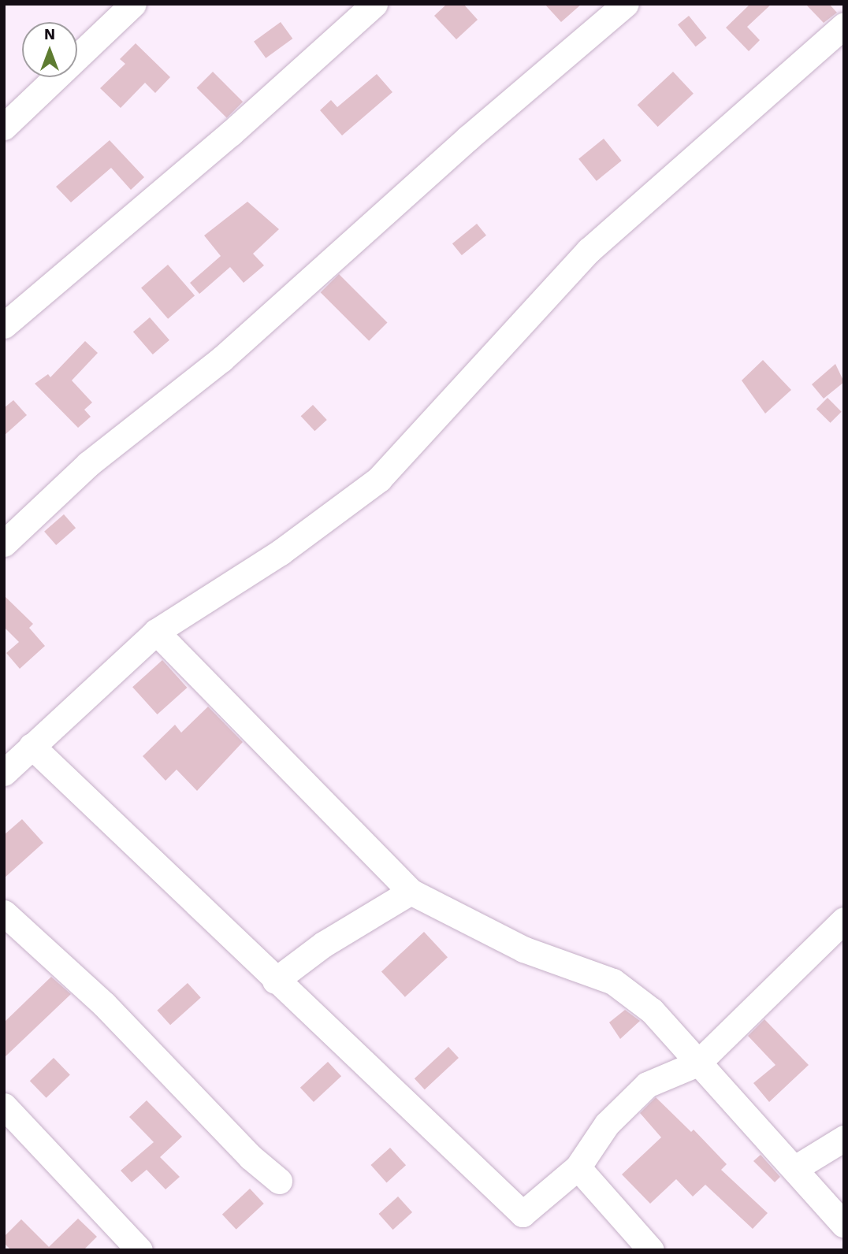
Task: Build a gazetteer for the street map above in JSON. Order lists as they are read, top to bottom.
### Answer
{
  "north": "top"
}
